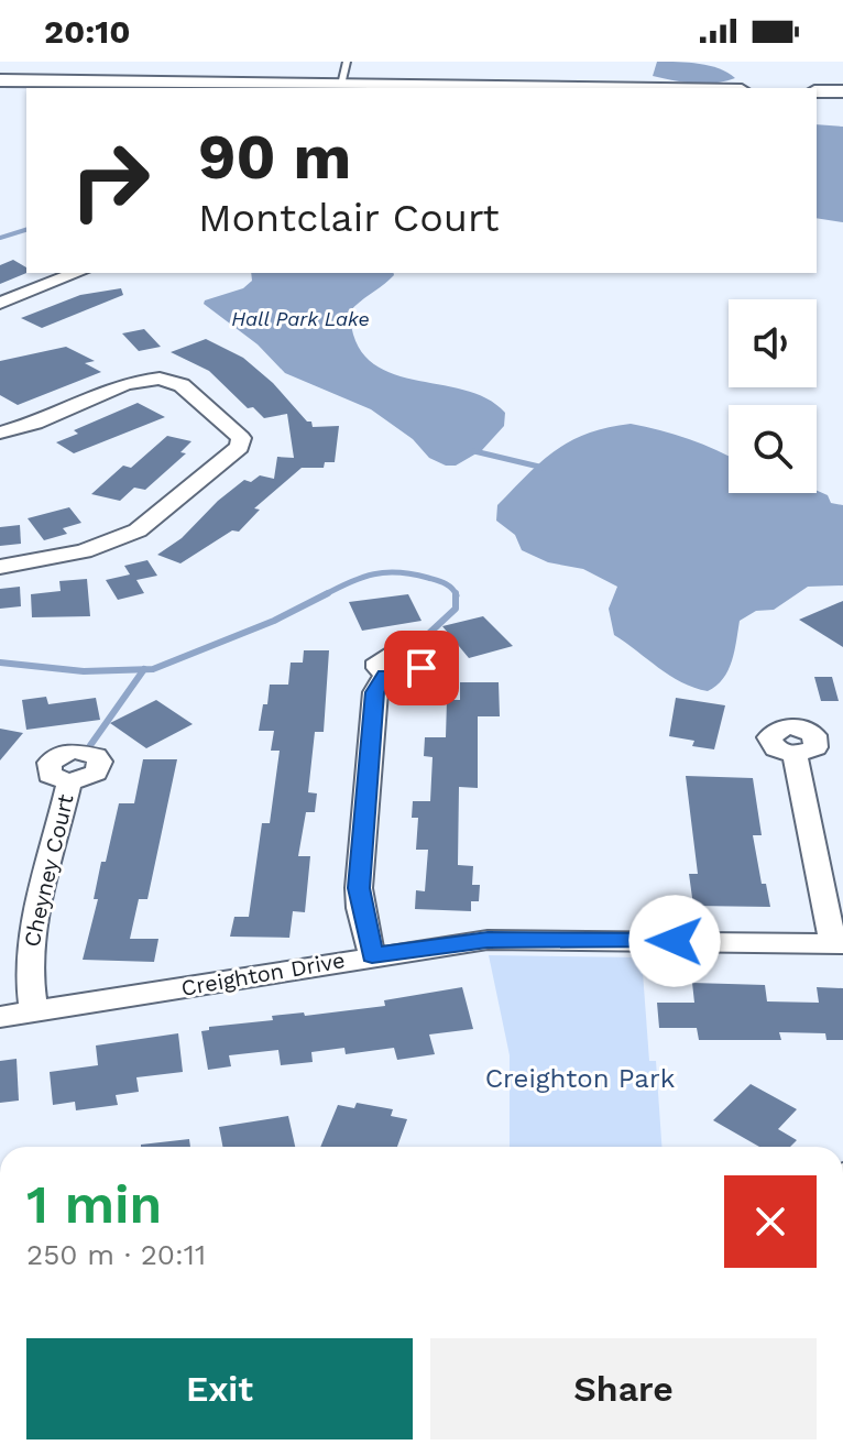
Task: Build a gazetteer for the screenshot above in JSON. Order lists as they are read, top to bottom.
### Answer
{
  "streets": {
    "street": ["Cheyney Court", "Creighton Drive"]
  },
  "crossings": [
    ["Cheyney Court", "Creighton Drive"]
  ],
  "water": ["Hall Park Lake"],
  "parks": ["Creighton Park"],
  "page": {
    "status": "20:10",
    "turn": ["90 m", "Montclair Court"],
    "heading": ["1 min", "250 m · 20:11"],
    "buttons": ["Exit", "Share"]
  }
}
